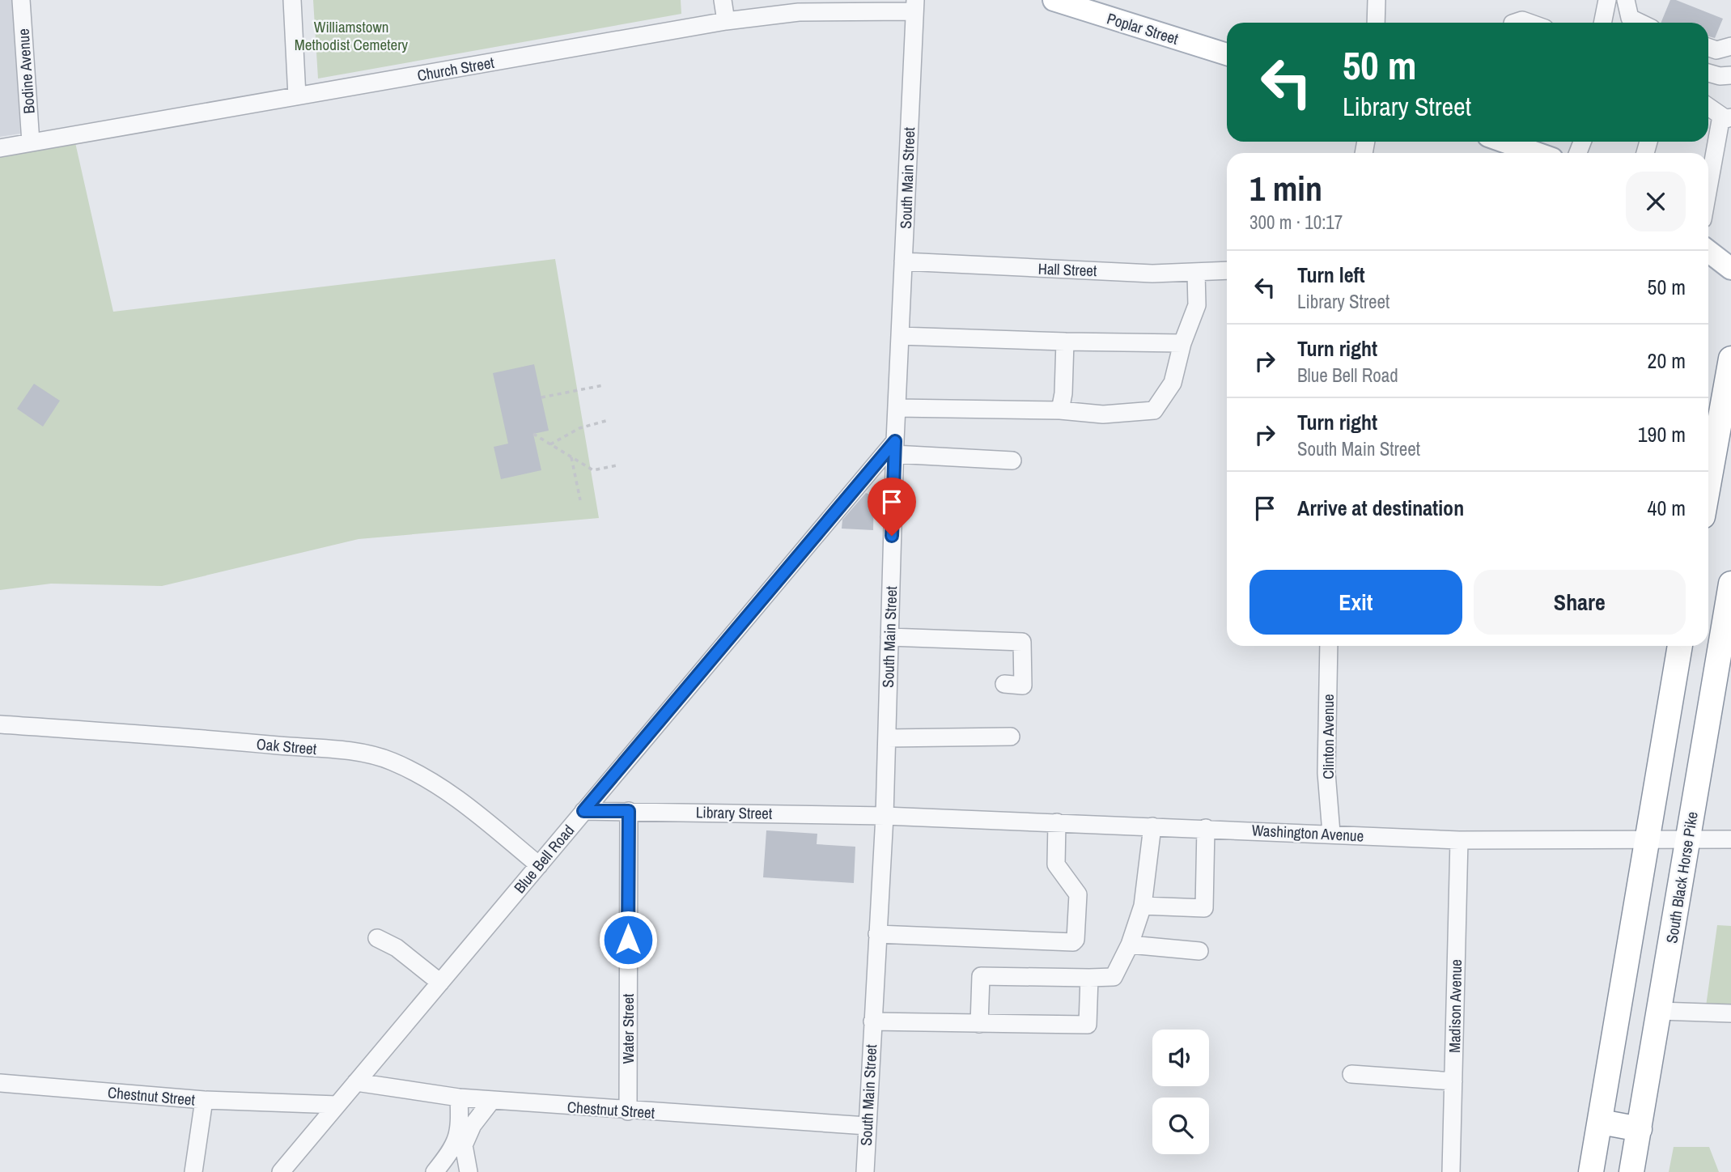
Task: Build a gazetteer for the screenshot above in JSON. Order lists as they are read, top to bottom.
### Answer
{
  "streets": {
    "highway": ["South Black Horse Pike"],
    "main road": ["Poplar Street"],
    "street": [
      "Church Street",
      "Bodine Avenue",
      "South Main Street",
      "Hall Street",
      "Clinton Avenue",
      "Oak Street",
      "Library Street",
      "Washington Avenue",
      "Blue Bell Road",
      "Madison Avenue",
      "Water Street",
      "Chestnut Street"
    ]
  },
  "crossings": [
    ["Church Street", "Bodine Avenue"],
    ["Church Street", "South Main Street"],
    ["South Main Street", "Hall Street"],
    ["South Main Street", "Library Street"],
    ["South Main Street", "Washington Avenue"],
    ["South Main Street", "Blue Bell Road"],
    ["South Main Street", "Chestnut Street"],
    ["Clinton Avenue", "Washington Avenue"],
    ["Oak Street", "Blue Bell Road"],
    ["Library Street", "Washington Avenue"],
    ["Library Street", "Blue Bell Road"],
    ["Library Street", "Water Street"],
    ["Washington Avenue", "South Black Horse Pike"],
    ["Washington Avenue", "Madison Avenue"],
    ["Blue Bell Road", "Chestnut Street"],
    ["Water Street", "Chestnut Street"]
  ],
  "parks": ["Williamstown Methodist Cemetery"],
  "page": {
    "turn": ["50 m", "Library Street"],
    "heading": ["1 min", "300 m · 10:17"],
    "list": [
      {
        "name": "Turn left",
        "note": "Library Street",
        "value": "50 m"
      },
      {
        "name": "Turn right",
        "note": "Blue Bell Road",
        "value": "20 m"
      },
      {
        "name": "Turn right",
        "note": "South Main Street",
        "value": "190 m"
      },
      {
        "name": "Arrive at destination",
        "value": "40 m"
      }
    ],
    "buttons": ["Exit", "Share"]
  }
}
